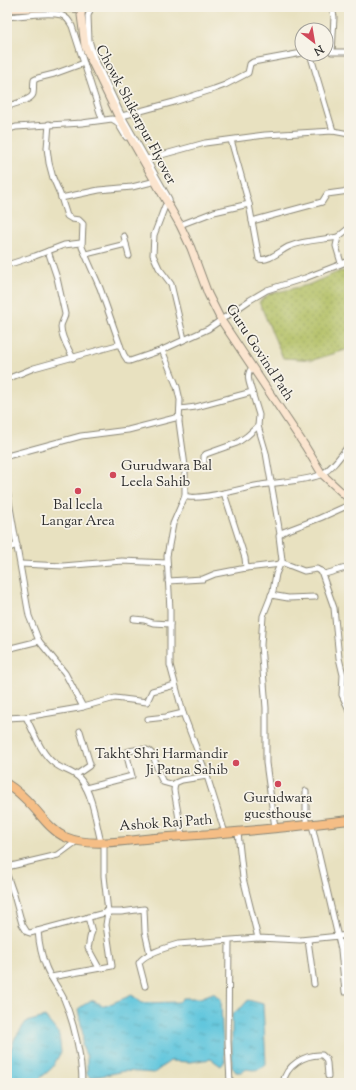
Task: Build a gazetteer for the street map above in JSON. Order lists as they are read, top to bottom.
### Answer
{
  "streets": {
    "main road": ["Ashok Raj Path"],
    "street": ["Chowk Shikarpur Flyover", "Guru Govind Path"]
  },
  "crossings": [
    ["Chowk Shikarpur Flyover", "Guru Govind Path"]
  ],
  "places": [
    "Gurudwara Bal Leela Sahib",
    "Bal leela Langar Area",
    "Takht Shri Harmandir Ji Patna Sahib",
    "Gurudwara guesthouse"
  ],
  "north": "bottom right"
}
